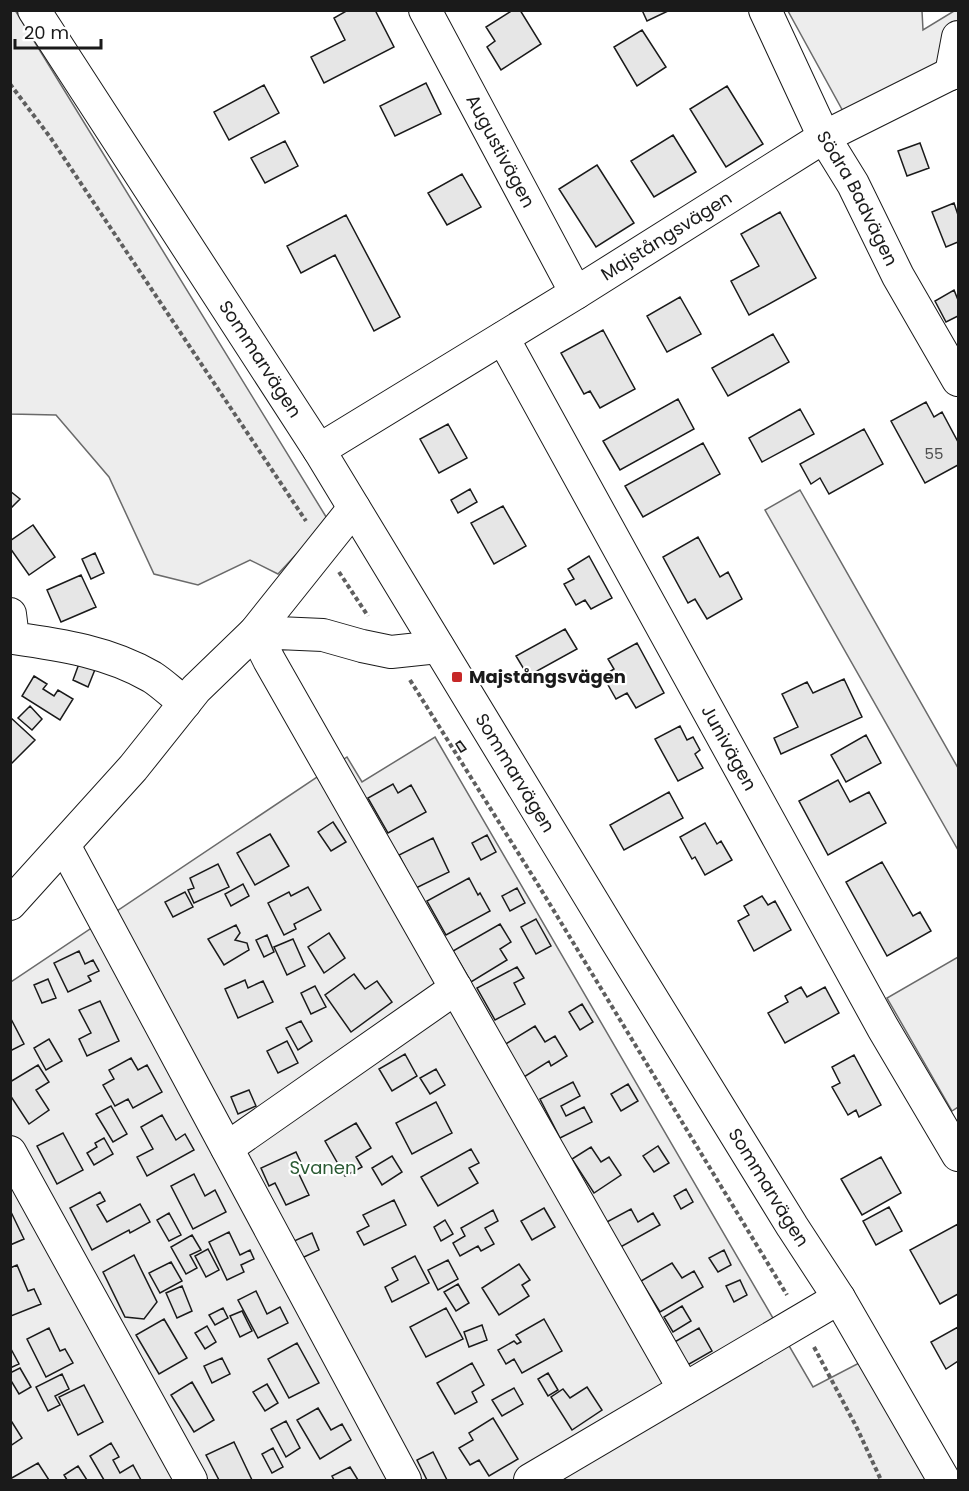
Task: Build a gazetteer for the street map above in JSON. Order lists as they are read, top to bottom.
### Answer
{
  "streets": {
    "street": [
      "Augustivägen",
      "Södra Badvägen",
      "Majstångsvägen",
      "Sommarvägen",
      "Junivägen"
    ]
  },
  "crossings": [
    ["Augustivägen", "Majstångsvägen"],
    ["Södra Badvägen", "Majstångsvägen"],
    ["Majstångsvägen", "Sommarvägen"],
    ["Majstångsvägen", "Junivägen"]
  ],
  "parks": ["Svanen"],
  "places": {
    "transit": ["Majstångsvägen"]
  },
  "house_numbers": ["55"],
  "scale_bar": "20 m"
}
